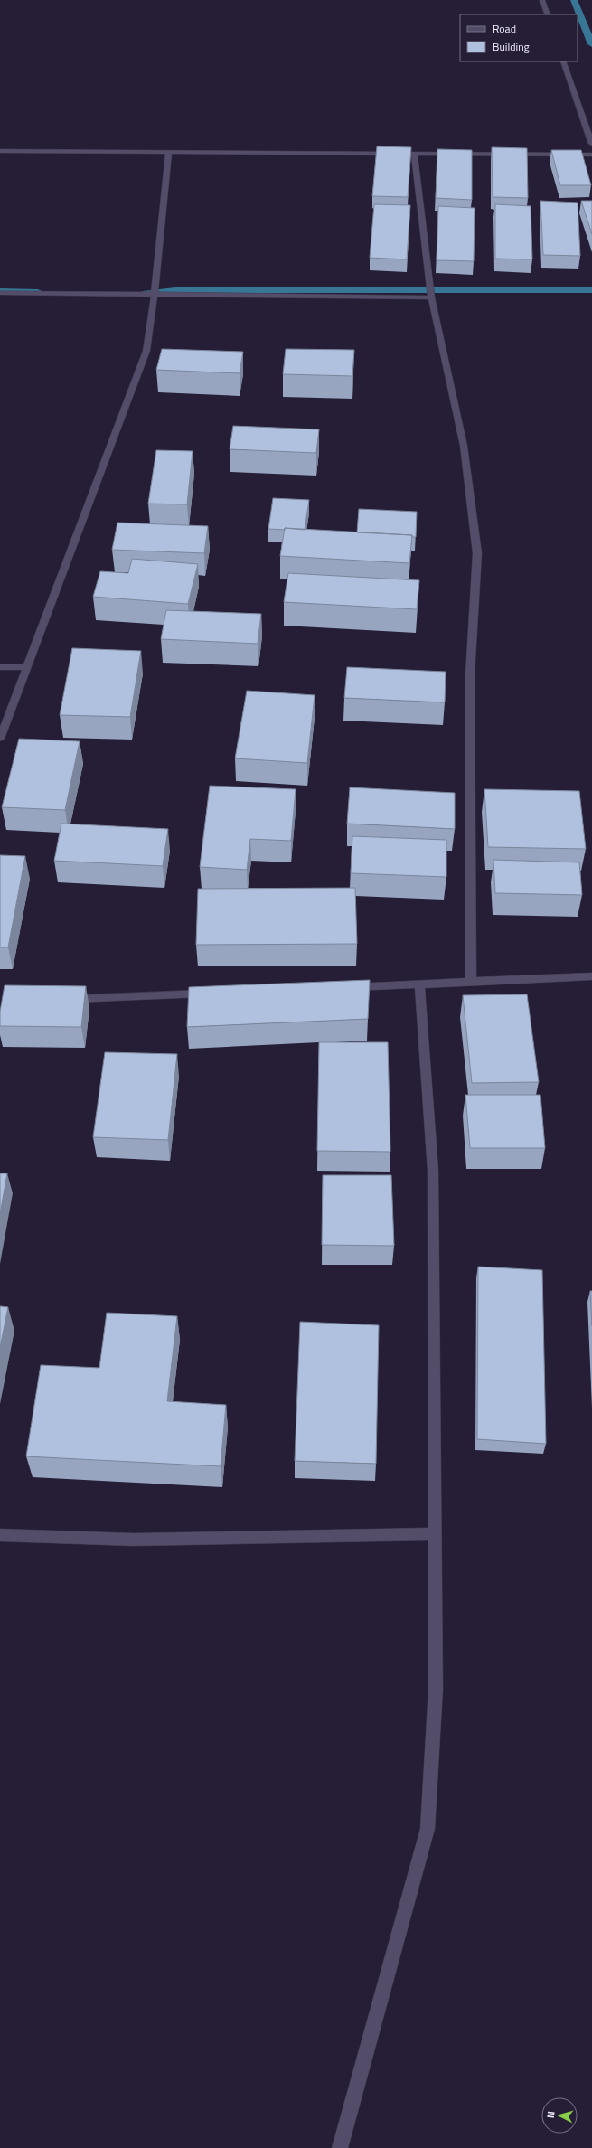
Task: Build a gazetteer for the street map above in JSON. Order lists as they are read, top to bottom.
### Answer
{
  "legend": ["Road", "Building"],
  "north": "left"
}
